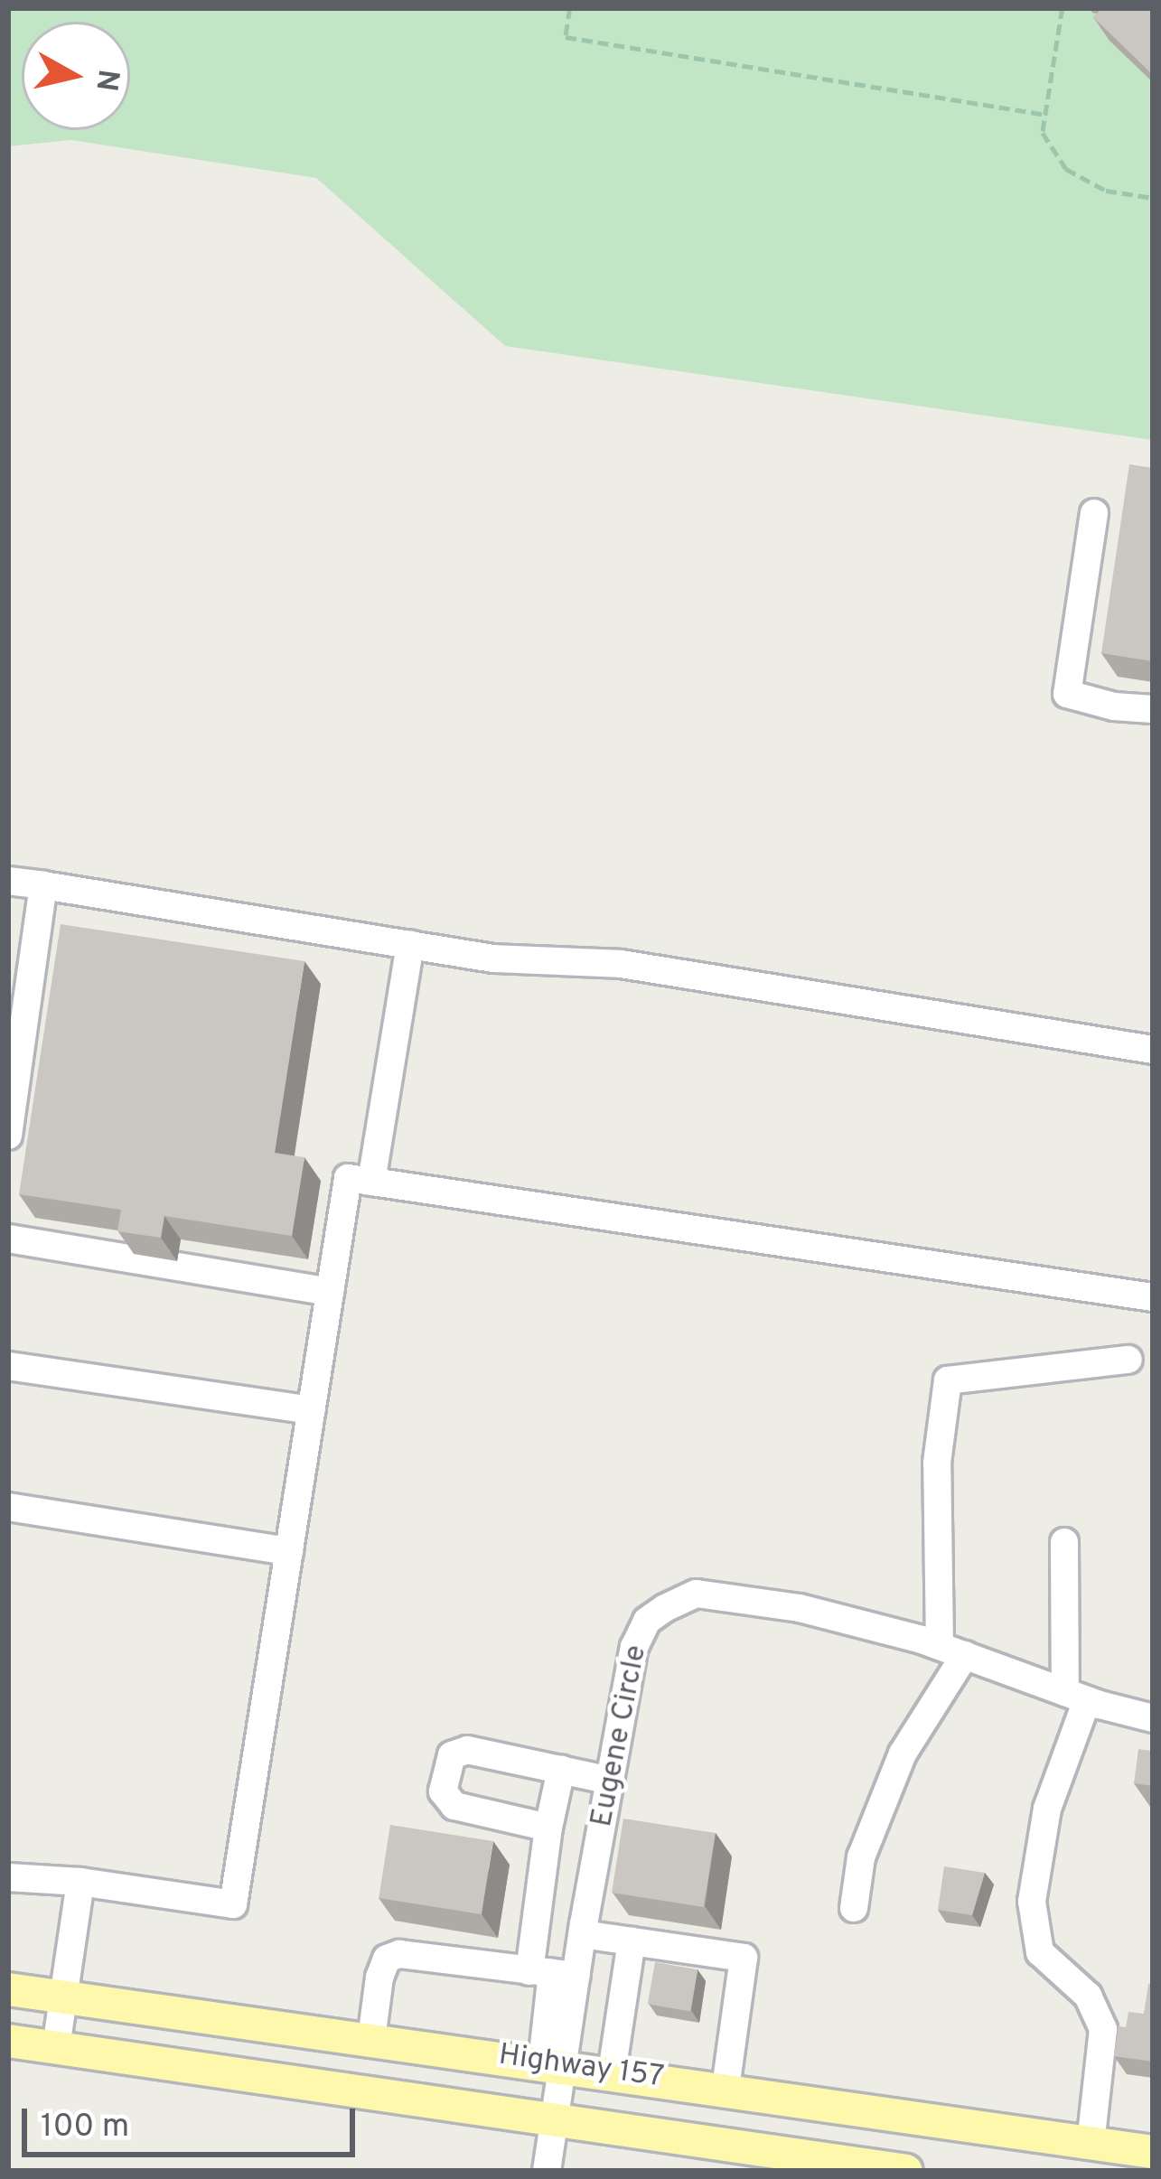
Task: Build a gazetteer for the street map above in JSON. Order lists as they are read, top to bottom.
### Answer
{
  "streets": {
    "main road": ["Highway 157"],
    "street": ["Eugene Circle"]
  },
  "crossings": [
    ["Eugene Circle", "Highway 157"]
  ],
  "scale_bar": "100 m",
  "north": "right"
}
